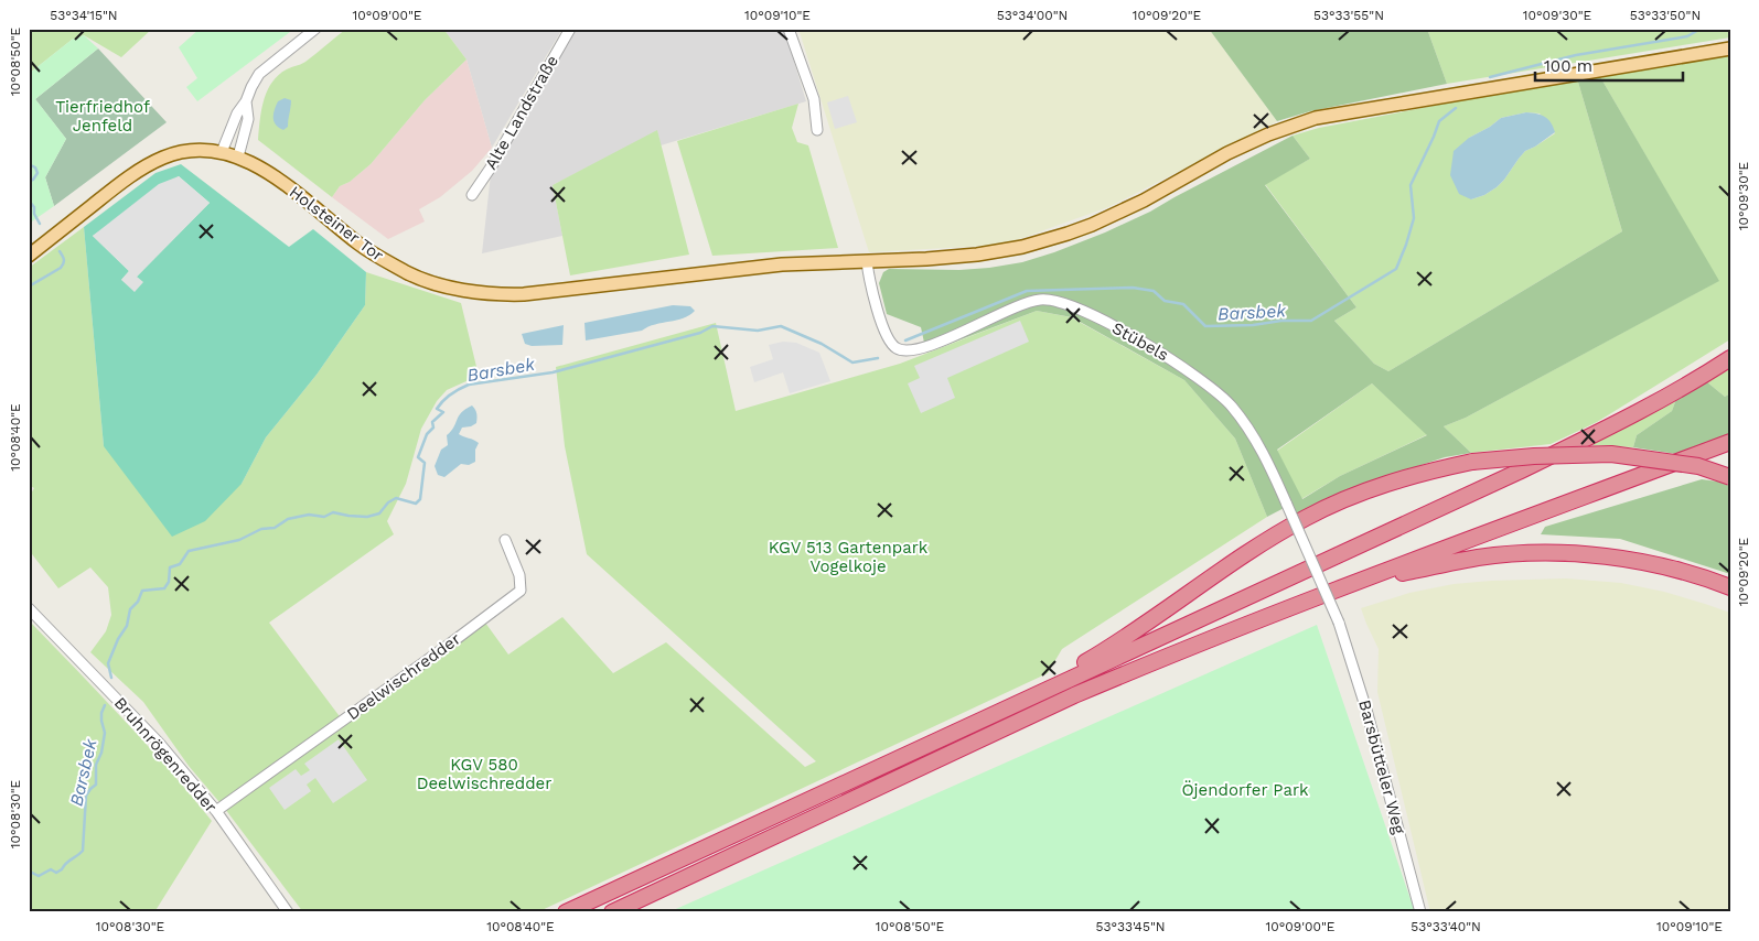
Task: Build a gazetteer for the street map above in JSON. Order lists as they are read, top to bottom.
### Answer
{
  "streets": {
    "main road": ["Holsteiner Tor"],
    "street": [
      "Alte Landstraße",
      "Stübels",
      "Deelwischredder",
      "Bruhnrögenredder",
      "Barsbütteler Weg"
    ]
  },
  "crossings": [
    ["Holsteiner Tor", "Stübels"],
    ["Stübels", "Barsbütteler Weg"],
    ["Deelwischredder", "Bruhnrögenredder"]
  ],
  "water": ["Barsbek"],
  "parks": [
    "Tierfriedhof Jenfeld",
    "KGV 513 Gartenpark Vogelkoje",
    "KGV 580 Deelwischredder",
    "Öjendorfer Park"
  ],
  "scale_bar": "100 m",
  "coordinates": [
    "53°34'15\"N",
    "10°09'00\"E",
    "10°09'10\"E",
    "53°34'00\"N",
    "10°09'20\"E",
    "53°33'55\"N",
    "10°09'30\"E",
    "53°33'50\"N",
    "10°08'50\"E",
    "10°08'40\"E",
    "10°08'30\"E",
    "53°33'45\"N",
    "53°33'40\"N"
  ]
}
